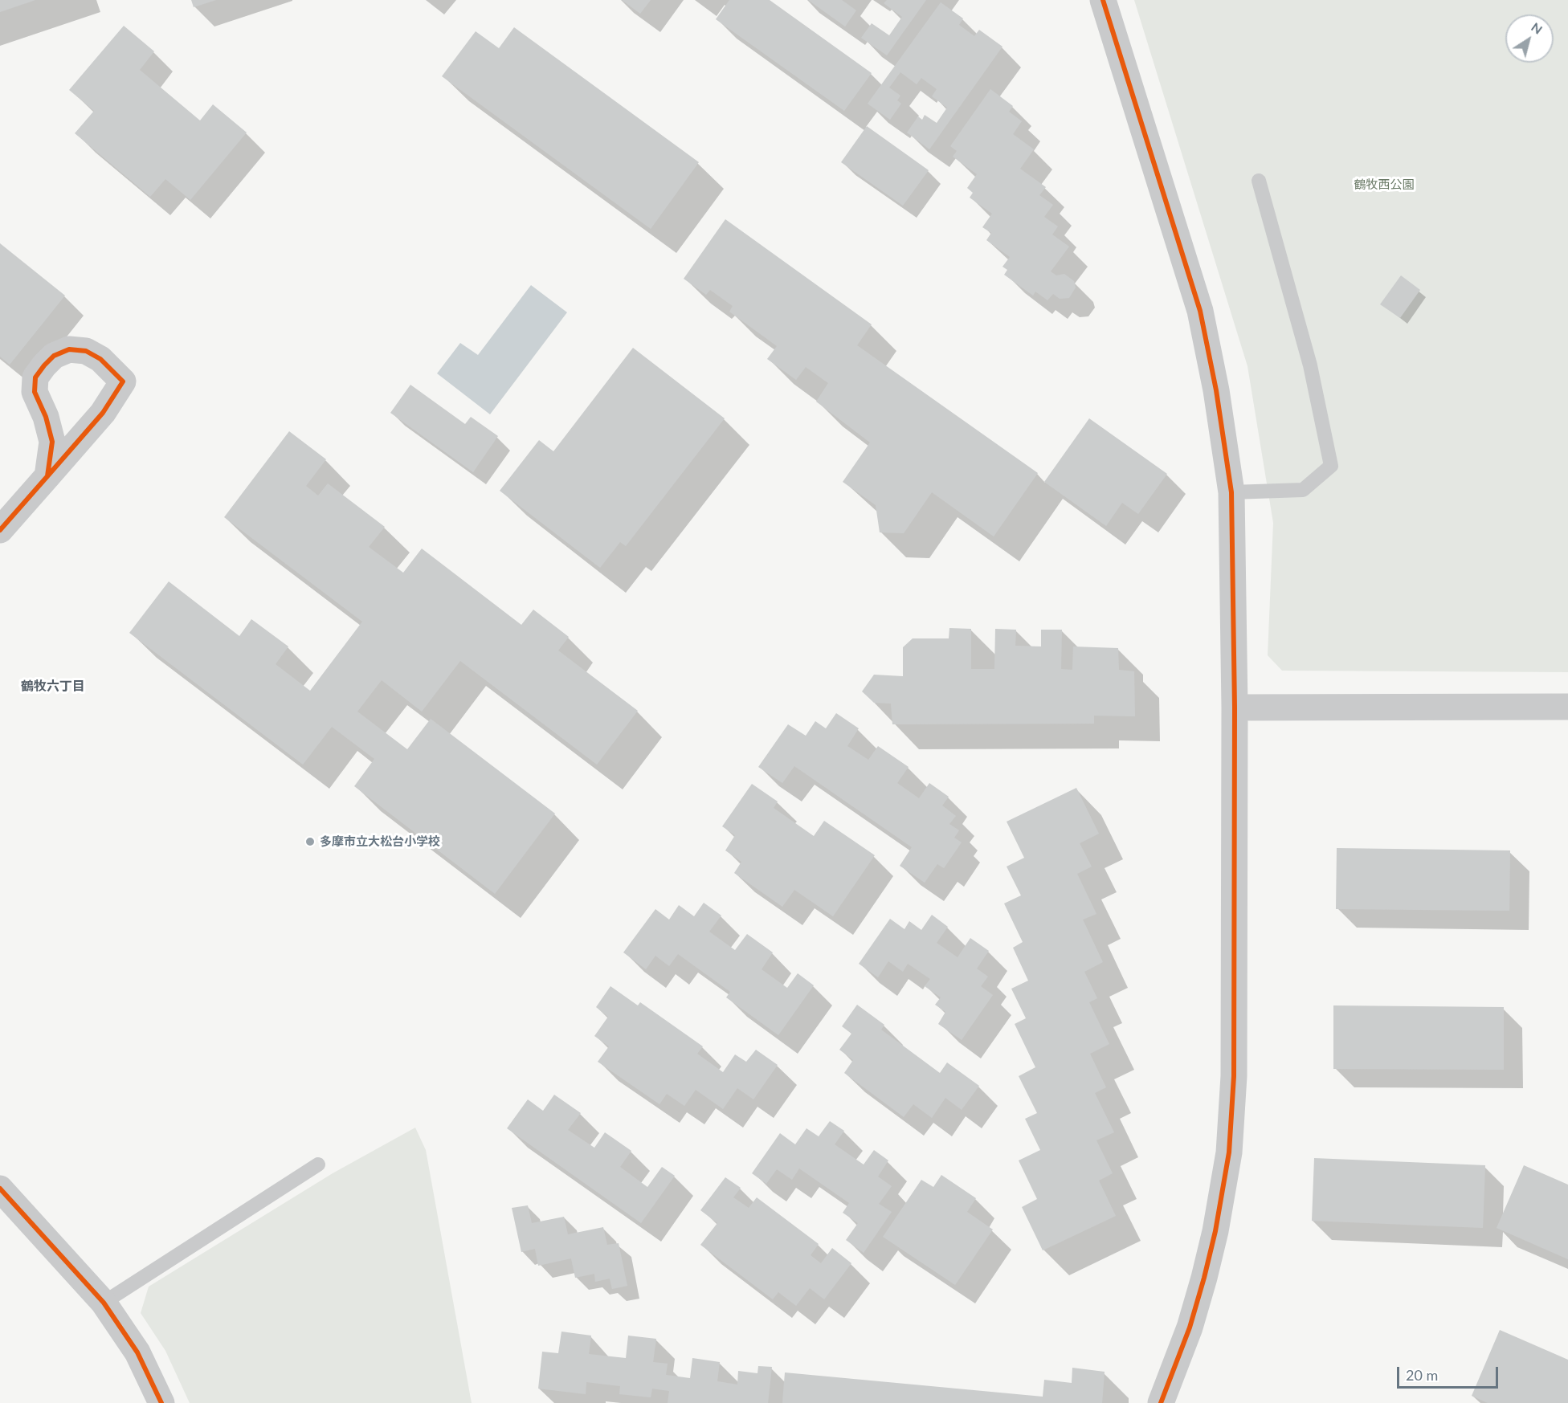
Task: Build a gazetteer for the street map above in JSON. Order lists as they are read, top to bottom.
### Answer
{
  "districts": ["鶴牧六丁目"],
  "parks": ["鶴牧西公園"],
  "places": ["多摩市立大松台小学校"],
  "scale_bar": "20 m",
  "north": "top right"
}
